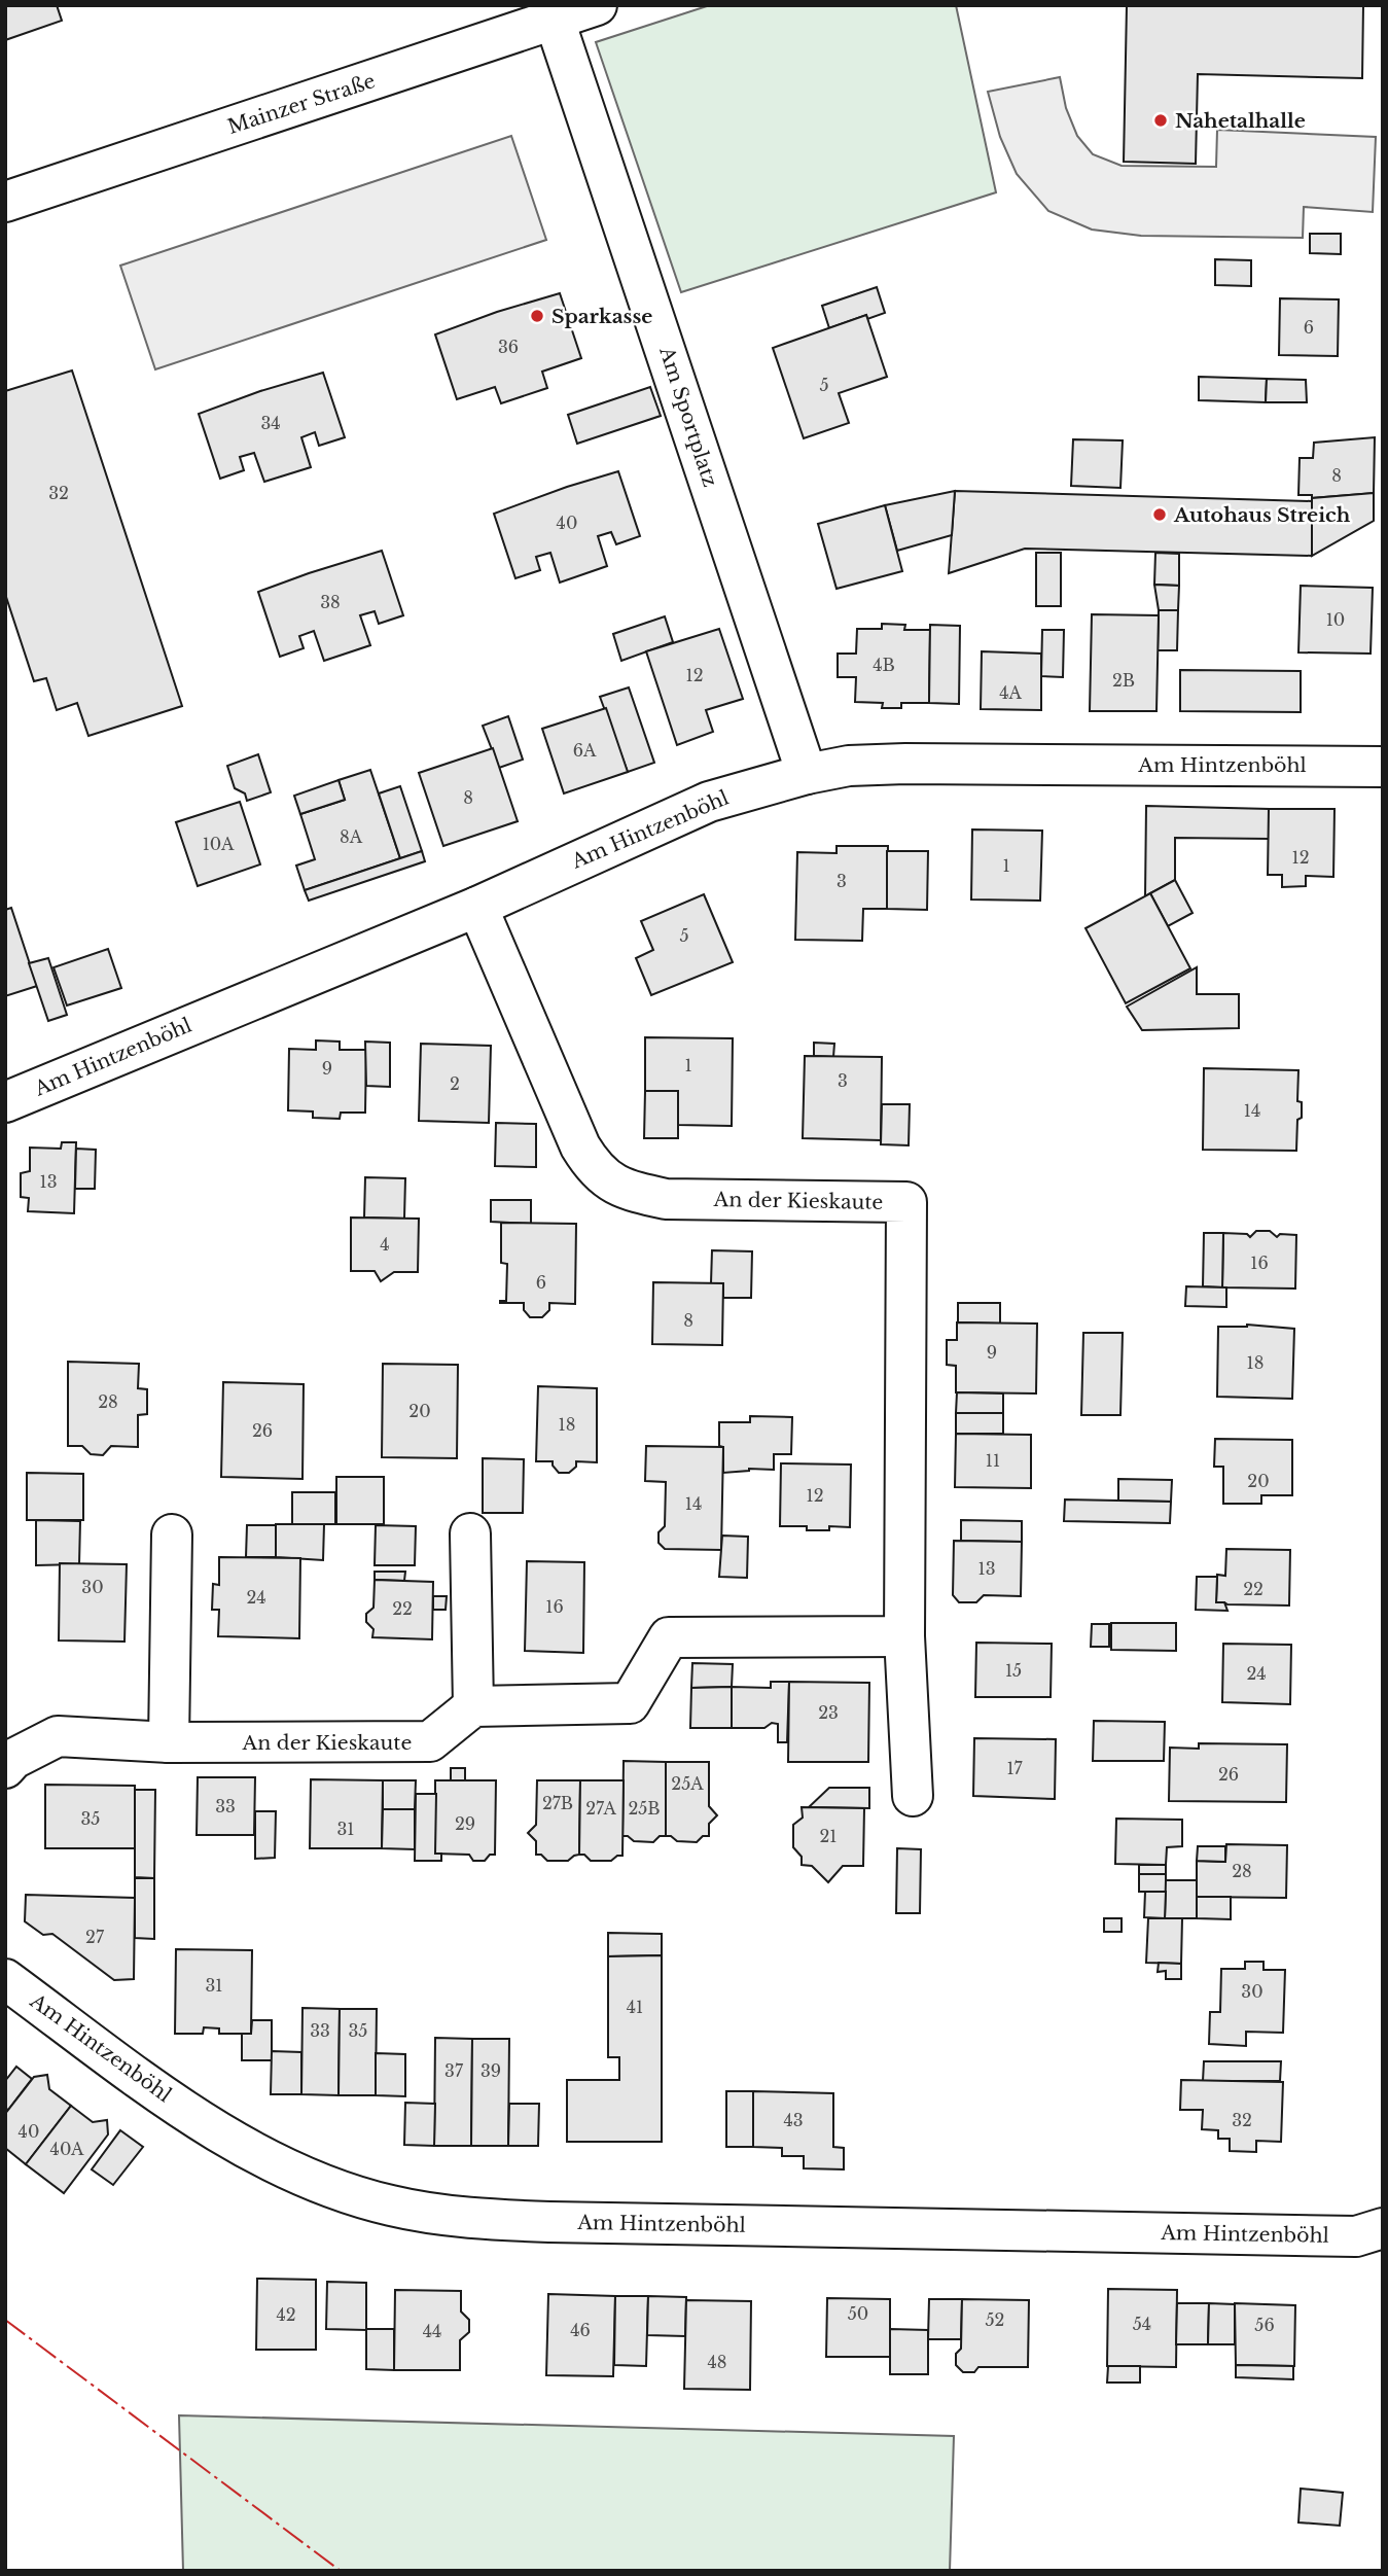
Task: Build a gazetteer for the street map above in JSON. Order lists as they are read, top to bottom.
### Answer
{
  "streets": {
    "street": [
      "Mainzer Straße",
      "Am Sportplatz",
      "Am Hintzenböhl",
      "An der Kieskaute"
    ]
  },
  "crossings": [
    ["Mainzer Straße", "Am Sportplatz"],
    ["Am Sportplatz", "Am Hintzenböhl"],
    ["Am Hintzenböhl", "An der Kieskaute"]
  ],
  "places": ["Nahetalhalle", "Sparkasse", "Autohaus Streich"],
  "house_numbers": [
    "6",
    "36",
    "5",
    "34",
    "8",
    "32",
    "40",
    "38",
    "10",
    "4B",
    "12",
    "2B",
    "4A",
    "6A",
    "8",
    "8A",
    "10A",
    "12",
    "1",
    "3",
    "5",
    "1",
    "9",
    "3",
    "2",
    "14",
    "13",
    "4",
    "16",
    "6",
    "8",
    "9",
    "18",
    "28",
    "20",
    "18",
    "26",
    "11",
    "20",
    "12",
    "14",
    "13",
    "30",
    "22",
    "24",
    "16",
    "22",
    "15",
    "24",
    "23",
    "17",
    "26",
    "25A",
    "27B",
    "33",
    "27A",
    "25B",
    "35",
    "29",
    "31",
    "21",
    "28",
    "27",
    "31",
    "30",
    "41",
    "33",
    "35",
    "37",
    "39",
    "43",
    "32",
    "40",
    "40A",
    "50",
    "42",
    "52",
    "54",
    "56",
    "46",
    "44",
    "48"
  ]
}
